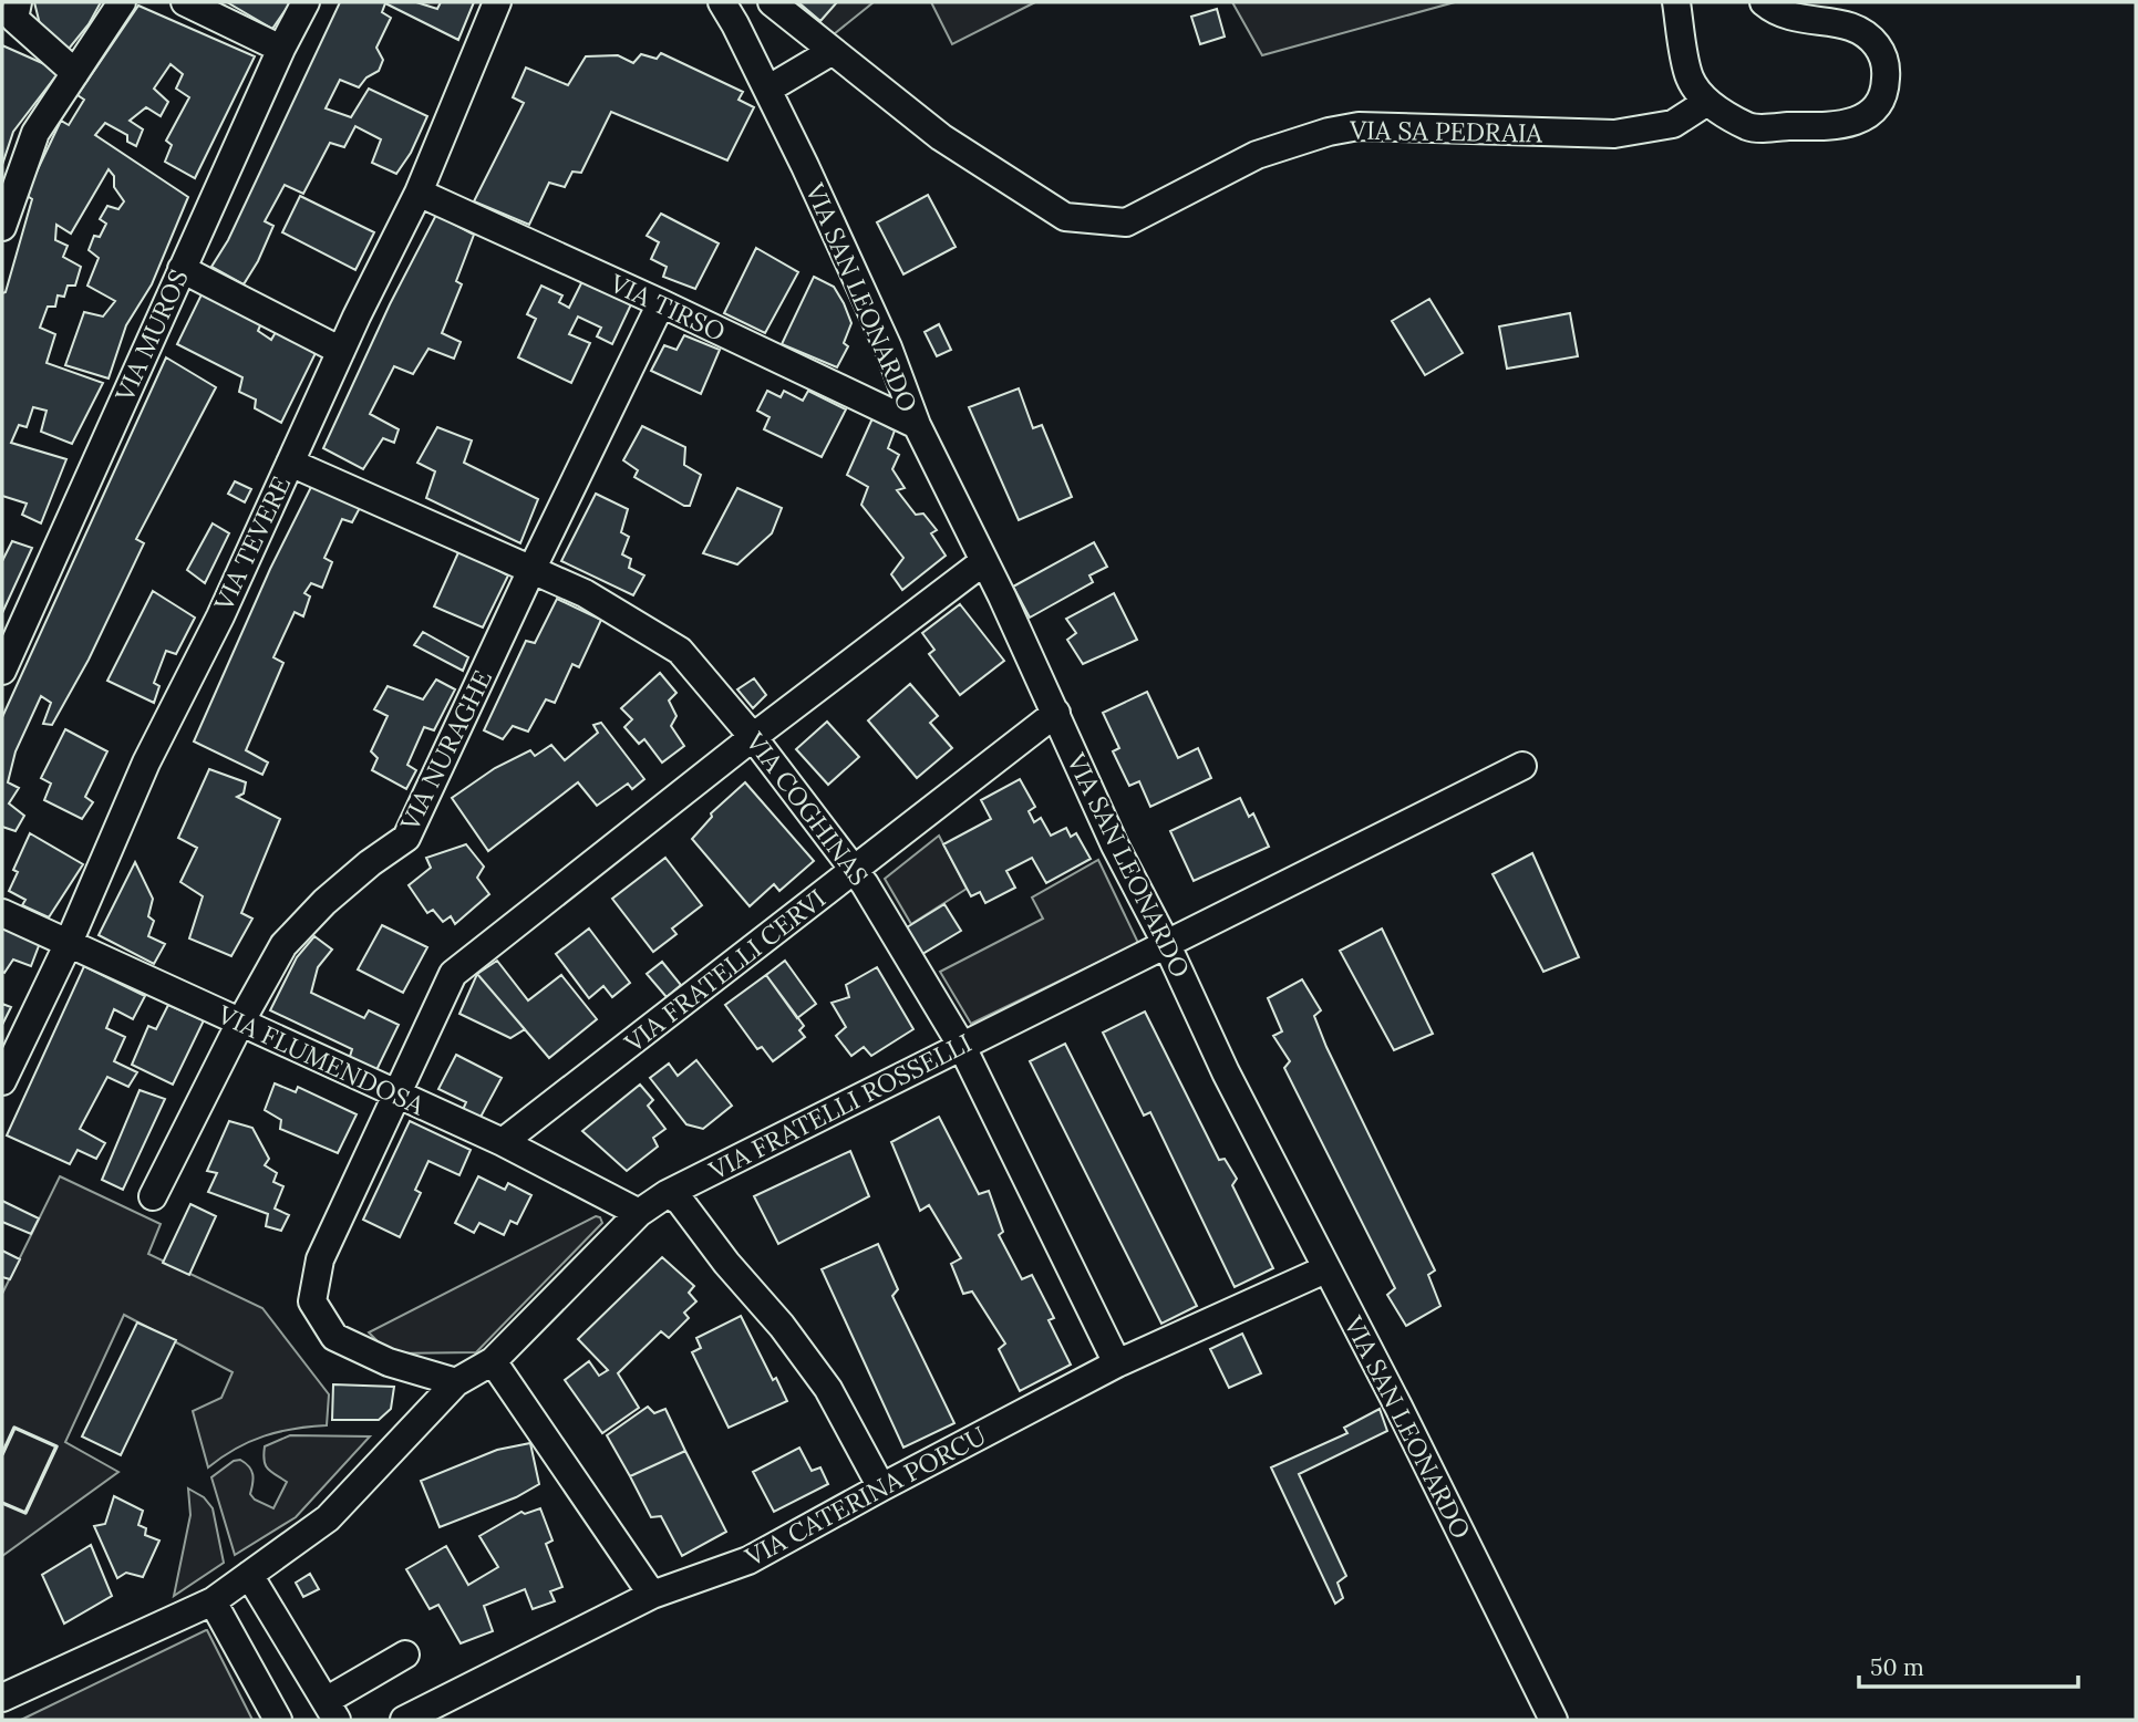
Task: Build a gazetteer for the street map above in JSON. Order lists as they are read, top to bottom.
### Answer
{
  "streets": {
    "street": [
      "VIA SA PEDRAIA",
      "VIA SAN LEONARDO",
      "VIA TIRSO",
      "VIA MUROS",
      "VIA TEVERE",
      "VIA NURAGHE",
      "VIA COGHINAS",
      "VIA FRATELLI CERVI",
      "VIA FLUMENDOSA",
      "VIA FRATELLI ROSSELLI",
      "VIA CATERINA PORCU"
    ]
  },
  "crossings": [
    ["VIA SAN LEONARDO", "VIA TIRSO"],
    ["VIA SAN LEONARDO", "VIA FRATELLI CERVI"],
    ["VIA SAN LEONARDO", "VIA FRATELLI ROSSELLI"],
    ["VIA SAN LEONARDO", "VIA CATERINA PORCU"],
    ["VIA TIRSO", "VIA TEVERE"],
    ["VIA TIRSO", "VIA NURAGHE"],
    ["VIA TEVERE", "VIA COGHINAS"],
    ["VIA TEVERE", "VIA FLUMENDOSA"],
    ["VIA NURAGHE", "VIA COGHINAS"],
    ["VIA NURAGHE", "VIA FLUMENDOSA"],
    ["VIA COGHINAS", "VIA FRATELLI CERVI"],
    ["VIA COGHINAS", "VIA FRATELLI ROSSELLI"],
    ["VIA COGHINAS", "VIA CATERINA PORCU"],
    ["VIA FRATELLI CERVI", "VIA FLUMENDOSA"],
    ["VIA FLUMENDOSA", "VIA FRATELLI ROSSELLI"]
  ],
  "scale_bar": "50 m"
}
